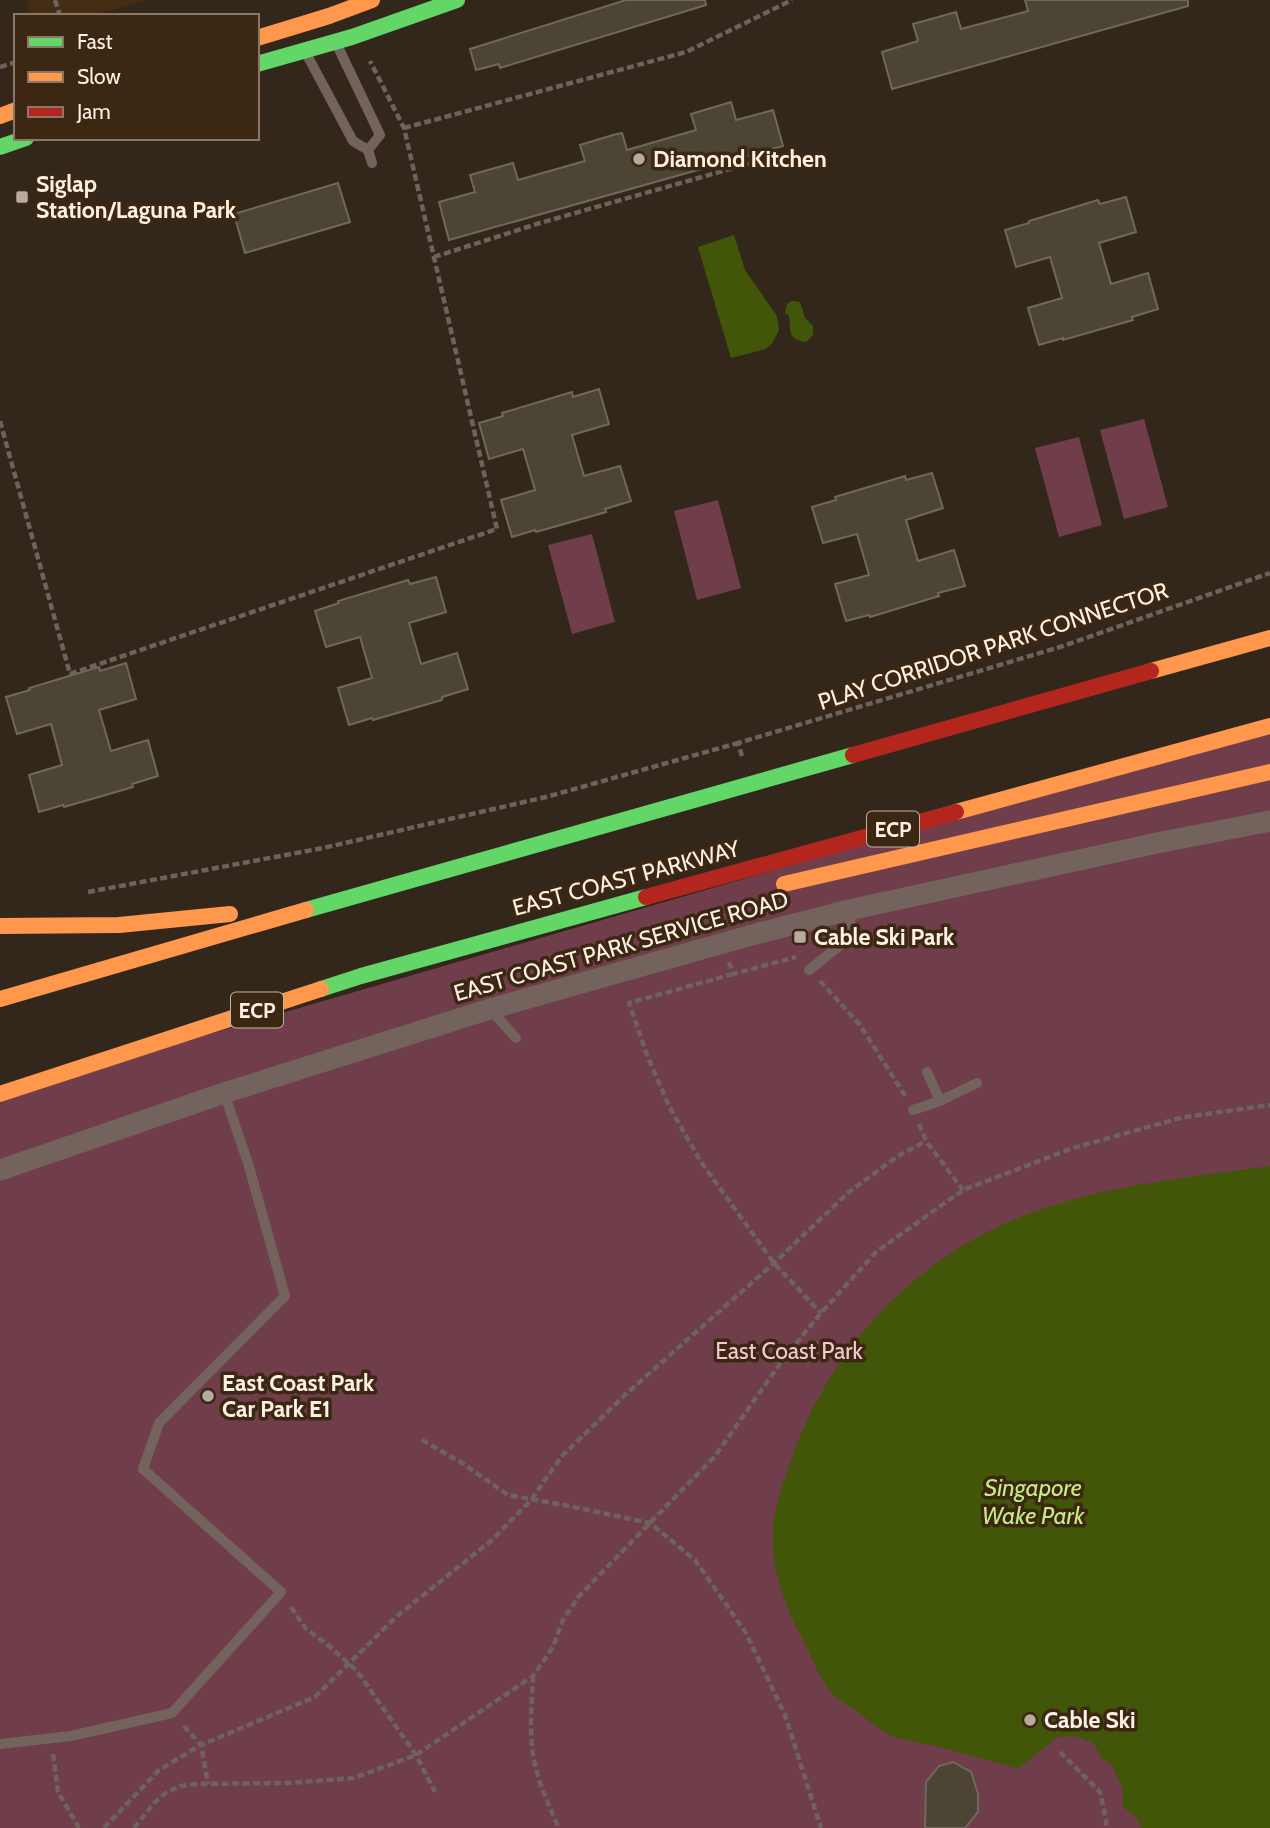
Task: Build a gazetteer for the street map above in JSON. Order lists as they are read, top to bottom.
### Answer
{
  "streets": {
    "main road": ["ECP", "EAST COAST PARKWAY"],
    "street": ["EAST COAST PARK SERVICE ROAD"],
    "path": ["PLAY CORRIDOR PARK CONNECTOR"]
  },
  "water": ["Singapore Wake Park"],
  "parks": ["East Coast Park"],
  "places": {
    "other": ["Diamond Kitchen", "East Coast Park Car Park E1", "Cable Ski"],
    "transit": ["Siglap Station/Laguna Park", "Cable Ski Park"]
  },
  "legend": ["Fast", "Slow", "Jam"]
}
